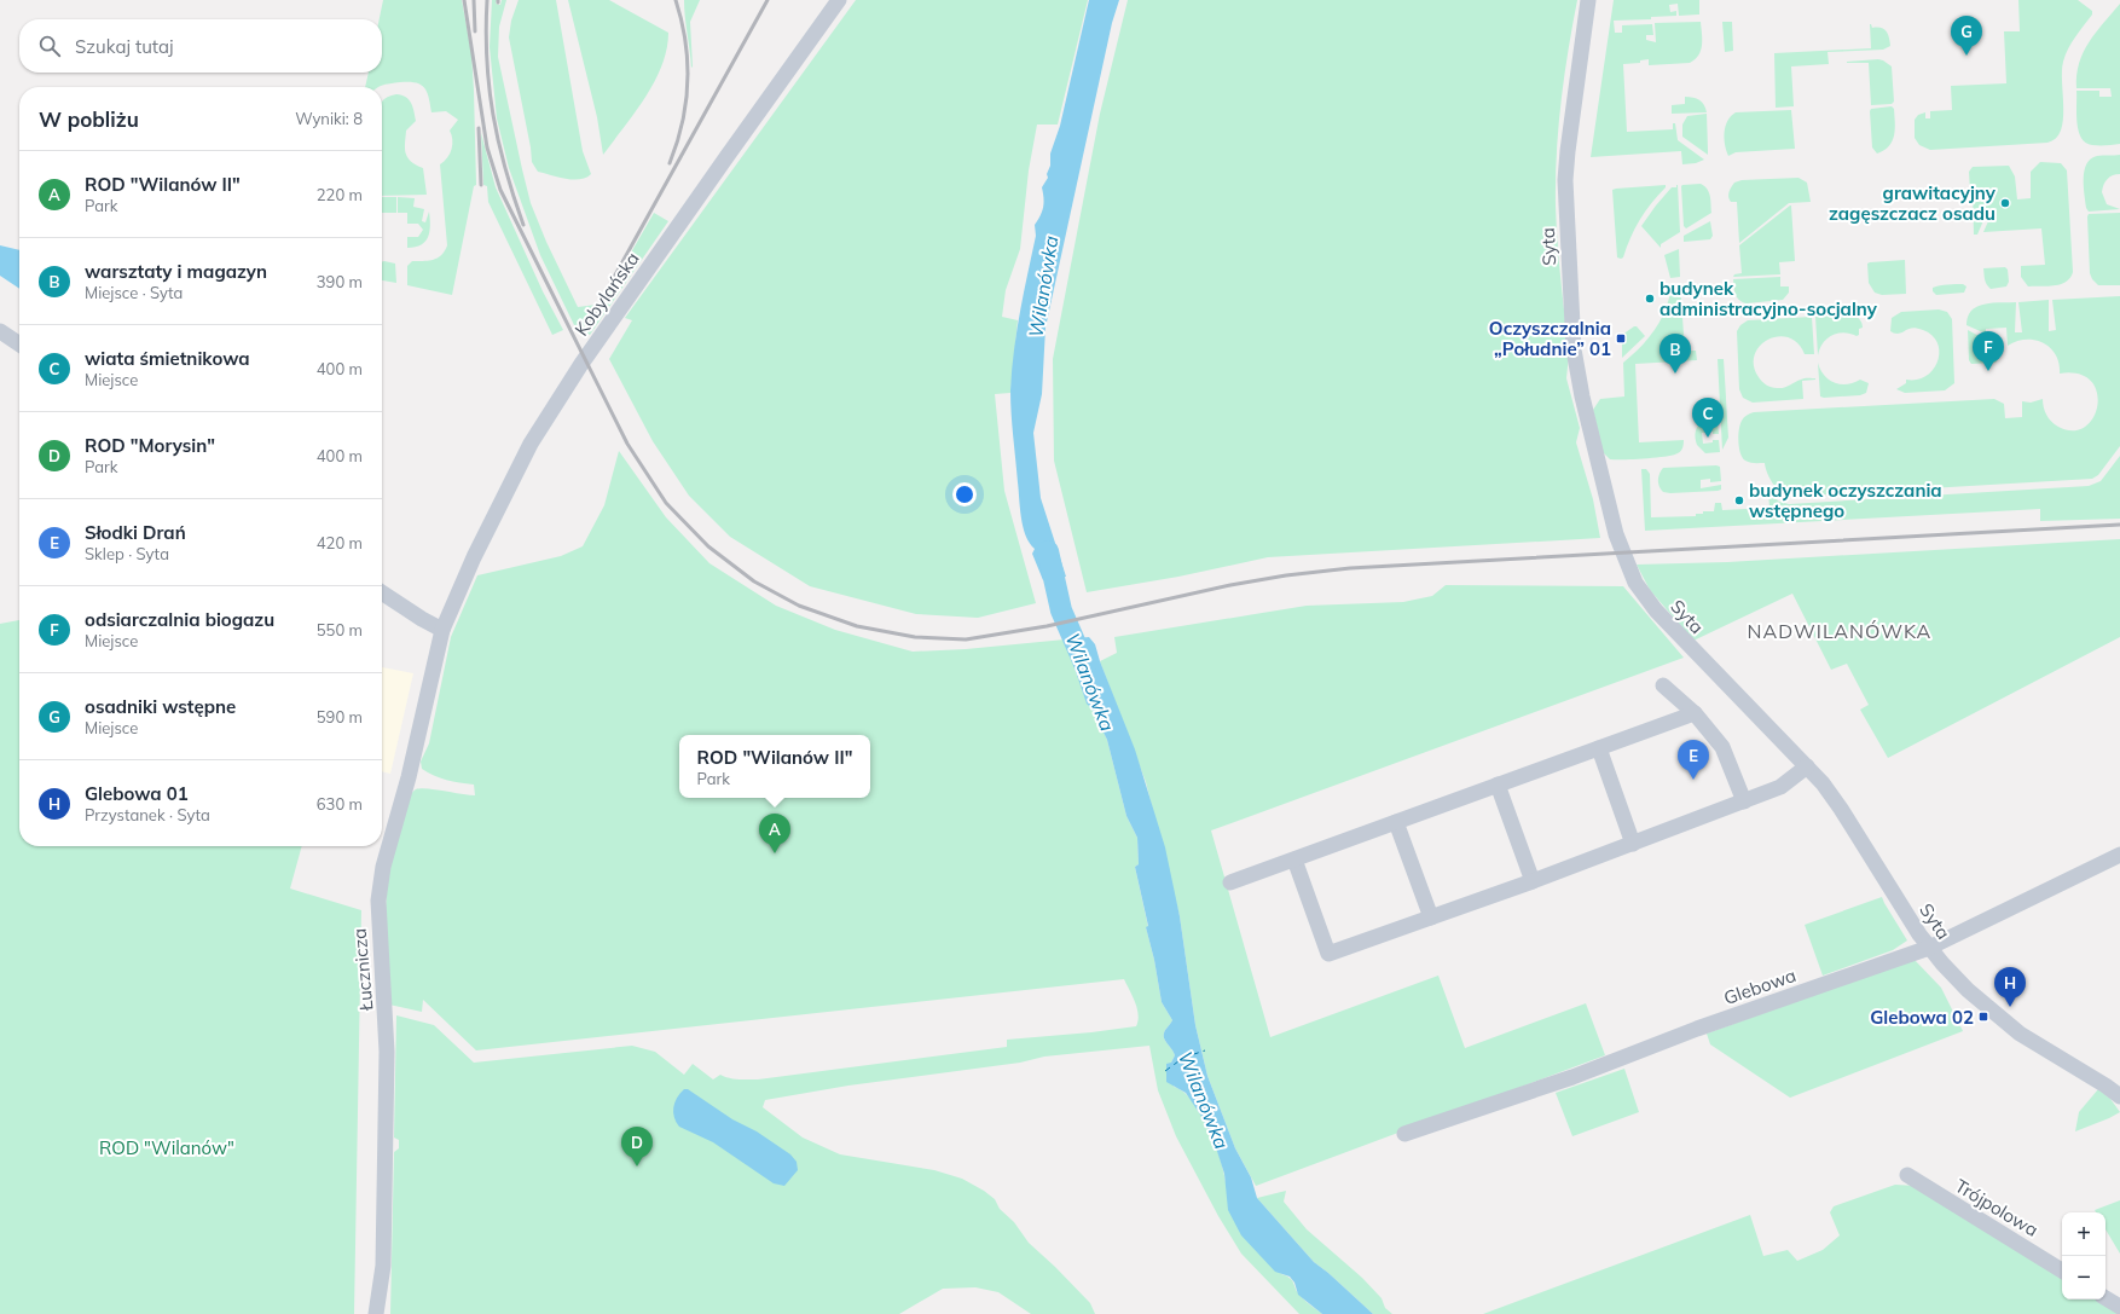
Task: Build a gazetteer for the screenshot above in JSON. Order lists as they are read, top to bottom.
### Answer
{
  "streets": {
    "street": [
      "Syta",
      "Kobylańska",
      "Łucznicza",
      "Glebowa",
      "Trójpolowa"
    ]
  },
  "crossings": [
    ["Syta", "Glebowa"],
    ["Kobylańska", "Łucznicza"]
  ],
  "districts": ["NADWILANÓWKA"],
  "water": ["Wilanówka"],
  "parks": ["ROD \"Wilanów\""],
  "places": {
    "other": ["grawitacyjny zagęszczacz osadu", "budynek administracyjno-socjalny", "budynek oczyszczania wstępnego"],
    "transit": ["Oczyszczalnia „Południe” 01", "Glebowa 02"]
  },
  "page": {
    "pins": [
      "G",
      "F",
      "B",
      "C",
      "E",
      "A",
      "H",
      "D"
    ],
    "search": "Szukaj tutaj",
    "heading": ["W pobliżu", "Wyniki: 8"],
    "list": [
      {
        "mark": "A",
        "name": "ROD \"Wilanów II\"",
        "note": "Park",
        "value": "220 m"
      },
      {
        "mark": "B",
        "name": "warsztaty i magazyn",
        "note": "Miejsce · Syta",
        "value": "390 m"
      },
      {
        "mark": "C",
        "name": "wiata śmietnikowa",
        "note": "Miejsce",
        "value": "400 m"
      },
      {
        "mark": "D",
        "name": "ROD \"Morysin\"",
        "note": "Park",
        "value": "400 m"
      },
      {
        "mark": "E",
        "name": "Słodki Drań",
        "note": "Sklep · Syta",
        "value": "420 m"
      },
      {
        "mark": "F",
        "name": "odsiarczalnia biogazu",
        "note": "Miejsce",
        "value": "550 m"
      },
      {
        "mark": "G",
        "name": "osadniki wstępne",
        "note": "Miejsce",
        "value": "590 m"
      },
      {
        "mark": "H",
        "name": "Glebowa 01",
        "note": "Przystanek · Syta",
        "value": "630 m"
      }
    ],
    "popup": ["ROD \"Wilanów II\"", "Park"],
    "map_buttons": ["+", "−"]
  }
}
